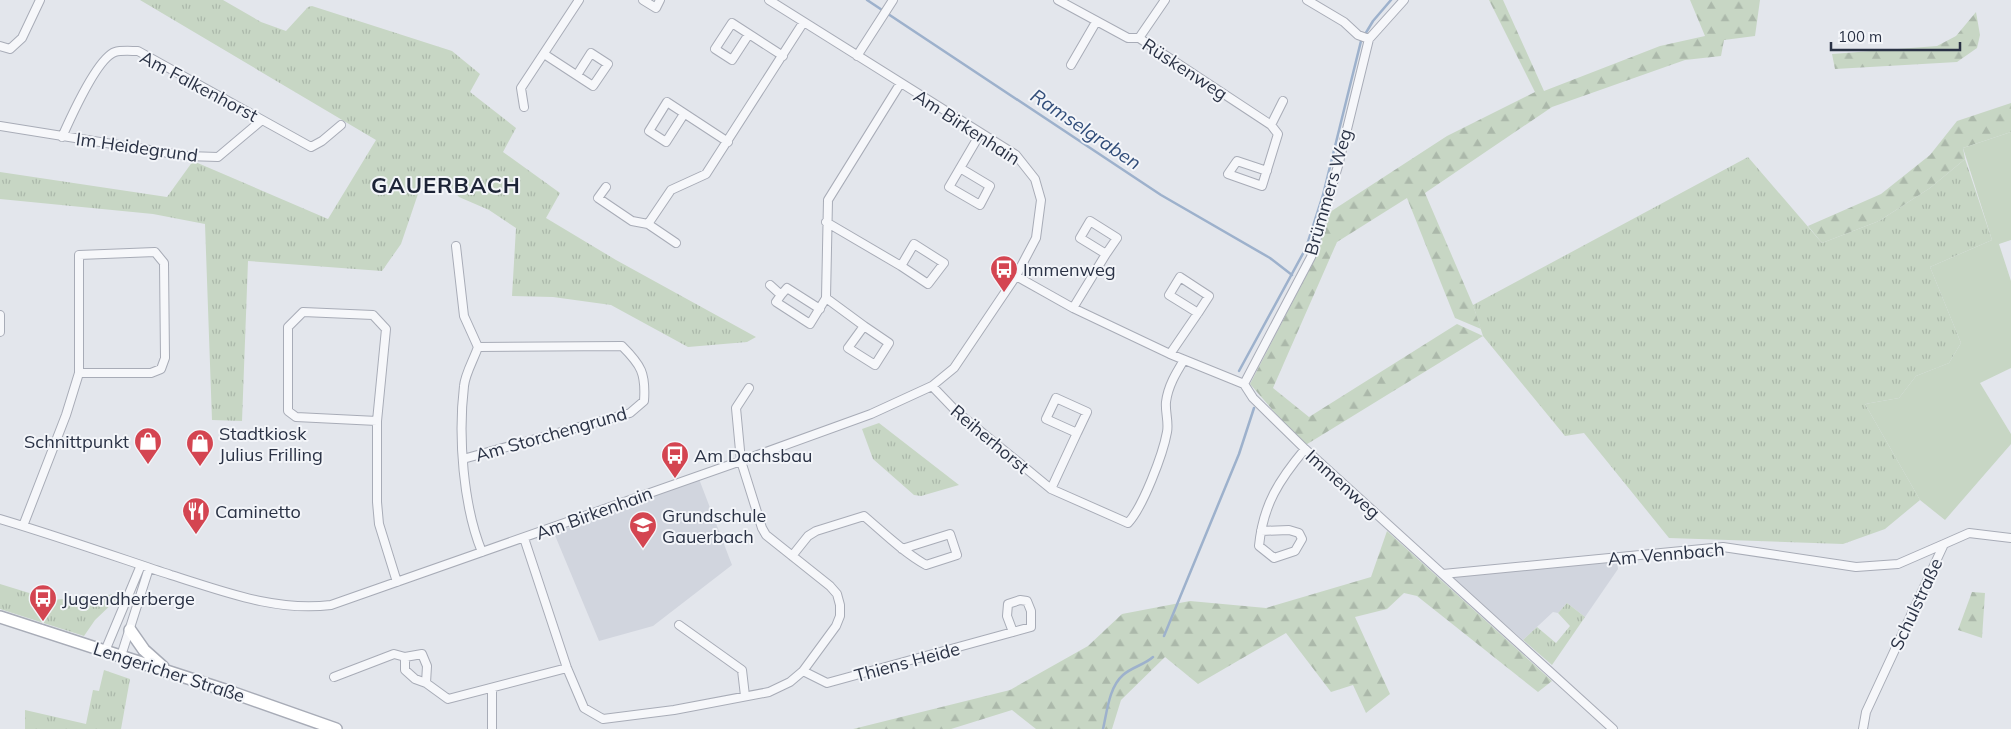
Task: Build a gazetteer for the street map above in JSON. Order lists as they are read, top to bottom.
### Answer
{
  "streets": {
    "main road": ["Lengericher Straße"],
    "street": [
      "Rüskenweg",
      "Am Falkenhorst",
      "Am Birkenhain",
      "Im Heidegrund",
      "Brümmers Weg",
      "Am Storchengrund",
      "Reiherhorst",
      "Immenweg",
      "Am Vennbach",
      "Schulstraße",
      "Thiens Heide"
    ]
  },
  "crossings": [
    ["Am Falkenhorst", "Im Heidegrund"],
    ["Am Birkenhain", "Am Storchengrund"],
    ["Am Birkenhain", "Reiherhorst"],
    ["Brümmers Weg", "Immenweg"],
    ["Immenweg", "Am Vennbach"],
    ["Am Vennbach", "Schulstraße"]
  ],
  "districts": ["GAUERBACH"],
  "water": ["Ramselgraben"],
  "places": {
    "bus stop": ["Immenweg", "Am Dachsbau", "Jugendherberge"],
    "shop": ["Schnittpunkt", "Stadtkiosk Julius Frilling"],
    "restaurant": ["Caminetto"],
    "school or university": ["Grundschule Gauerbach"]
  },
  "scale_bar": "100 m"
}
